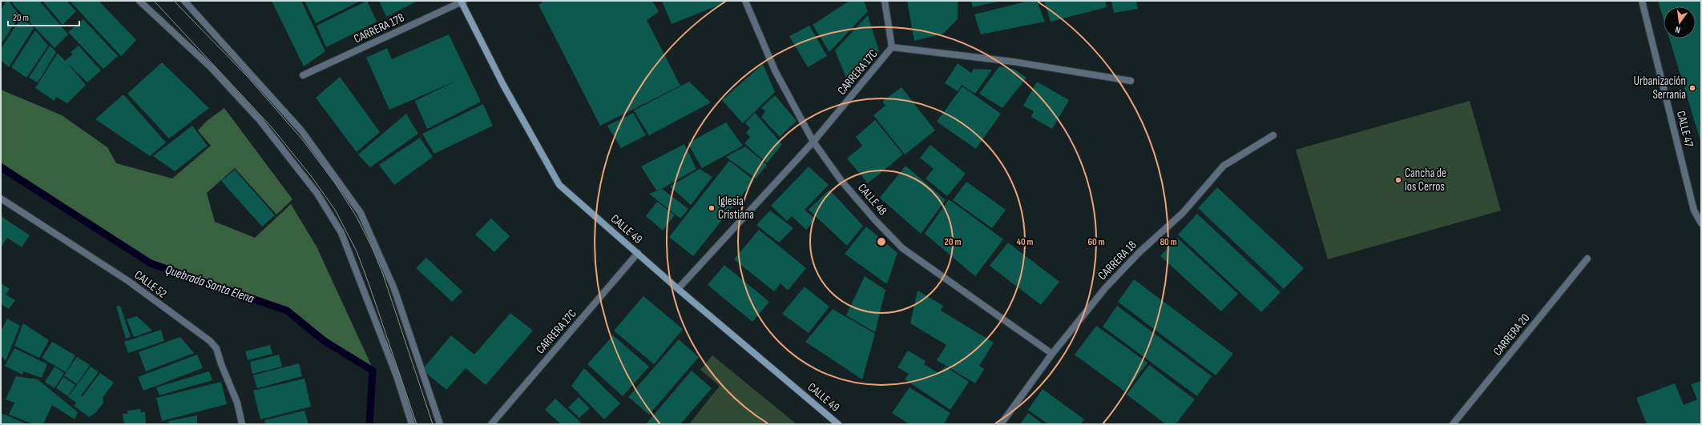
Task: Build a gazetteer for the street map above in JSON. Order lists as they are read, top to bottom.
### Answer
{
  "streets": {
    "main road": ["CALLE 49"],
    "street": [
      "CARRERA 17B",
      "CARRERA 17C",
      "CALLE 47",
      "CALLE 48",
      "CARRERA 18",
      "CALLE 52",
      "CARRERA 20"
    ]
  },
  "crossings": [
    ["CARRERA 17B", "CALLE 49"],
    ["CARRERA 17C", "CALLE 48"],
    ["CARRERA 17C", "CALLE 49"],
    ["CALLE 48", "CARRERA 18"]
  ],
  "water": ["Quebrada Santa Elena"],
  "places": ["Urbanización Serrania", "Cancha de los Cerros", "Iglesia Cristiana"],
  "scale_bar": "20 m",
  "north": "bottom",
  "rings": [
    "20 m",
    "40 m",
    "60 m",
    "80 m"
  ]
}
